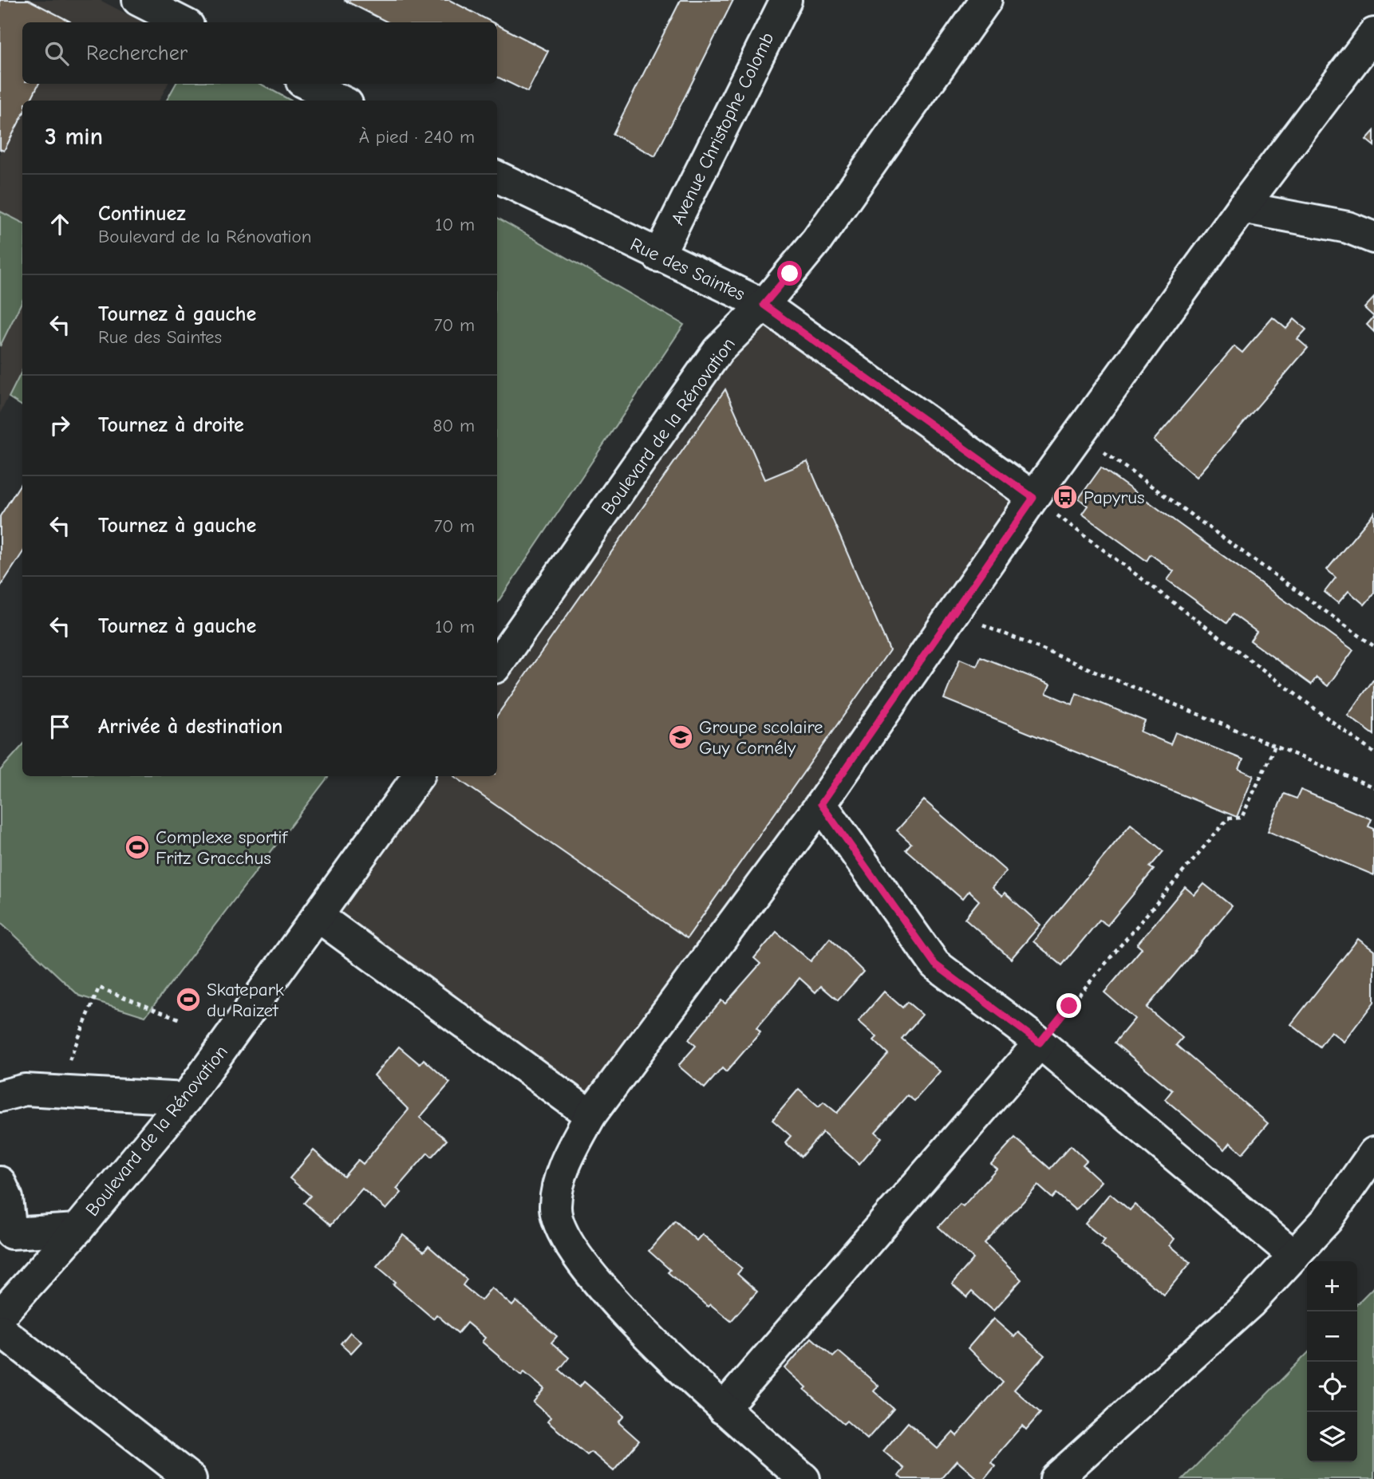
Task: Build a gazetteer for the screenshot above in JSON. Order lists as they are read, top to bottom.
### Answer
{
  "streets": {
    "street": ["Avenue Christophe Colomb", "Rue des Saintes", "Boulevard de la Rénovation"]
  },
  "crossings": [
    ["Avenue Christophe Colomb", "Rue des Saintes"],
    ["Rue des Saintes", "Boulevard de la Rénovation"]
  ],
  "places": {
    "bus stop": ["Papyrus"],
    "school or university": ["Groupe scolaire Guy Cornély"],
    "sports": ["Complexe sportif Fritz Gracchus", "Skatepark du Raizet"]
  },
  "page": {
    "search": "Rechercher",
    "heading": ["3 min", "À pied · 240 m"],
    "list": [
      ["Continuez", "Boulevard de la Rénovation", "10 m"],
      ["Tournez à gauche", "Rue des Saintes", "70 m"],
      ["Tournez à droite", "80 m"],
      ["Tournez à gauche", "70 m"],
      ["Tournez à gauche", "10 m"],
      "Arrivée à destination"
    ],
    "map_buttons": ["+", "−"]
  }
}
